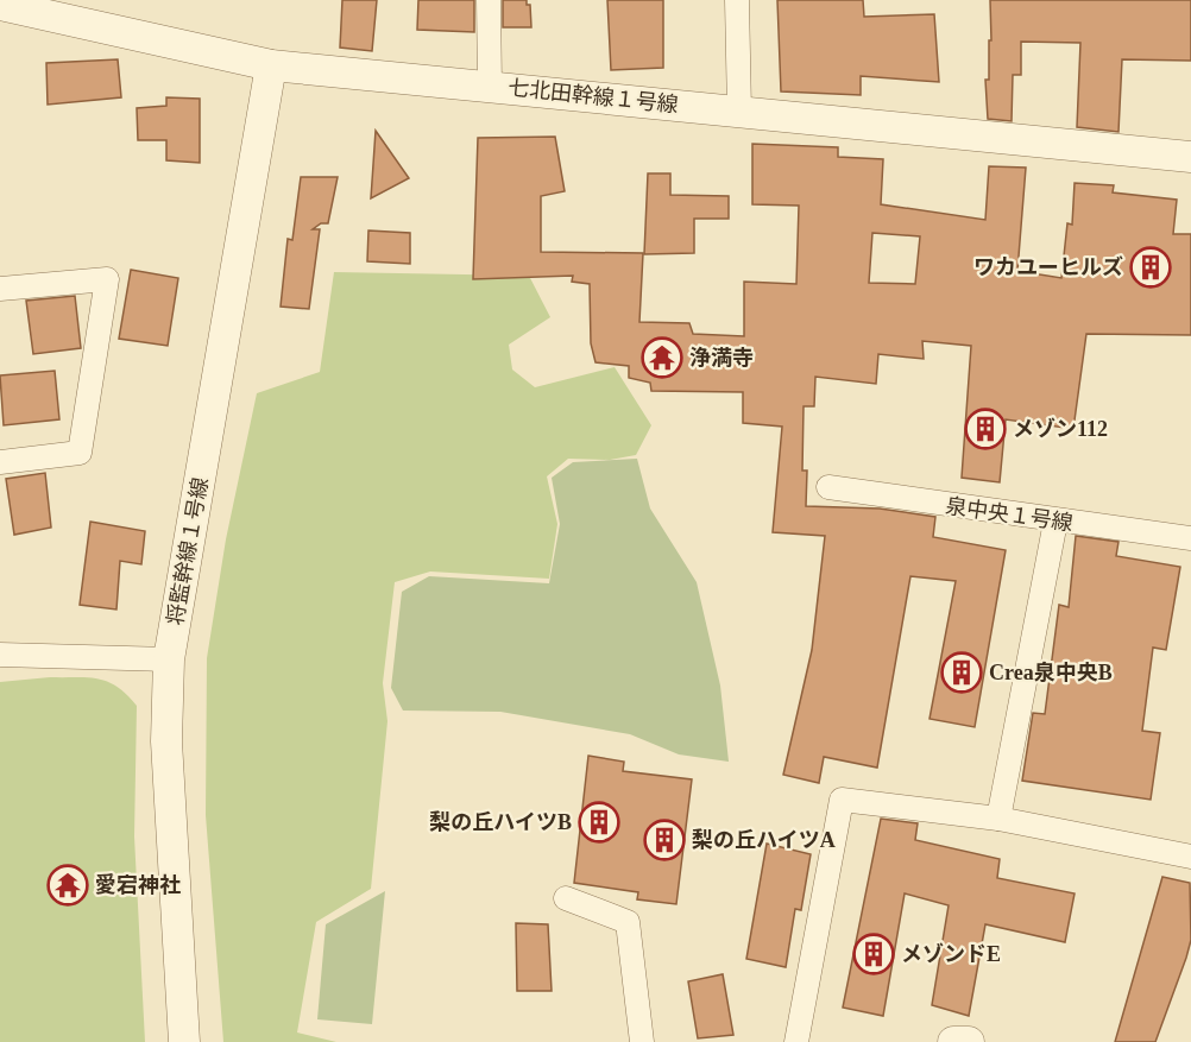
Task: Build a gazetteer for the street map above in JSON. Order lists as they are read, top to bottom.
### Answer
{
  "streets": {
    "street": ["七北田幹線１号線", "泉中央１号線", "将監幹線１号線"]
  },
  "crossings": [
    ["七北田幹線１号線", "将監幹線１号線"]
  ],
  "places": {
    "building": [
      "ワカユーヒルズ",
      "メゾン112",
      "Crea泉中央B",
      "梨の丘ハイツB",
      "梨の丘ハイツA",
      "メゾンドE"
    ],
    "temple": ["浄満寺", "愛宕神社"]
  }
}
